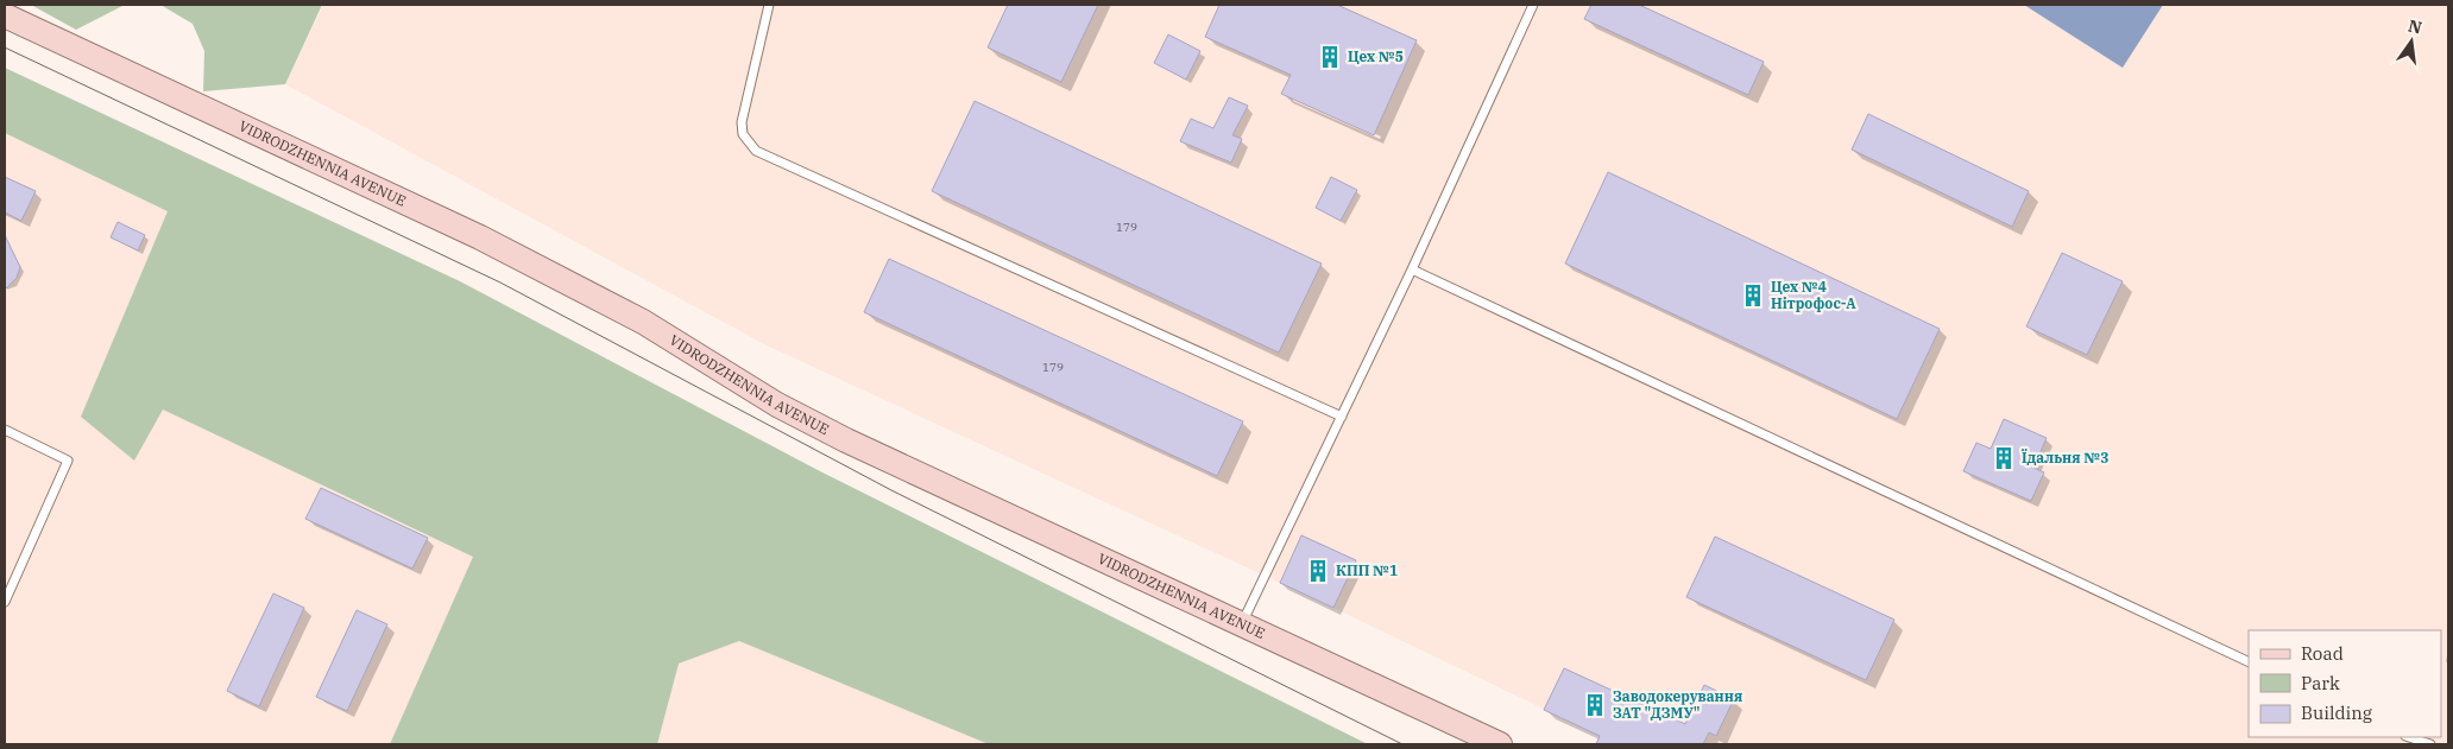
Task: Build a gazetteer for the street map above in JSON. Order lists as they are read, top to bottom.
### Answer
{
  "streets": {
    "street": ["VIDRODZHENNIA AVENUE"]
  },
  "places": {
    "building": [
      "Цех №5",
      "Цех №4 Нітрофос-А",
      "Їдальня №3",
      "КПП №1",
      "Заводокерування ЗАТ \"ДЗМУ\""
    ]
  },
  "house_numbers": ["179", "179"],
  "legend": ["Road", "Park", "Building"],
  "north": "top"
}
